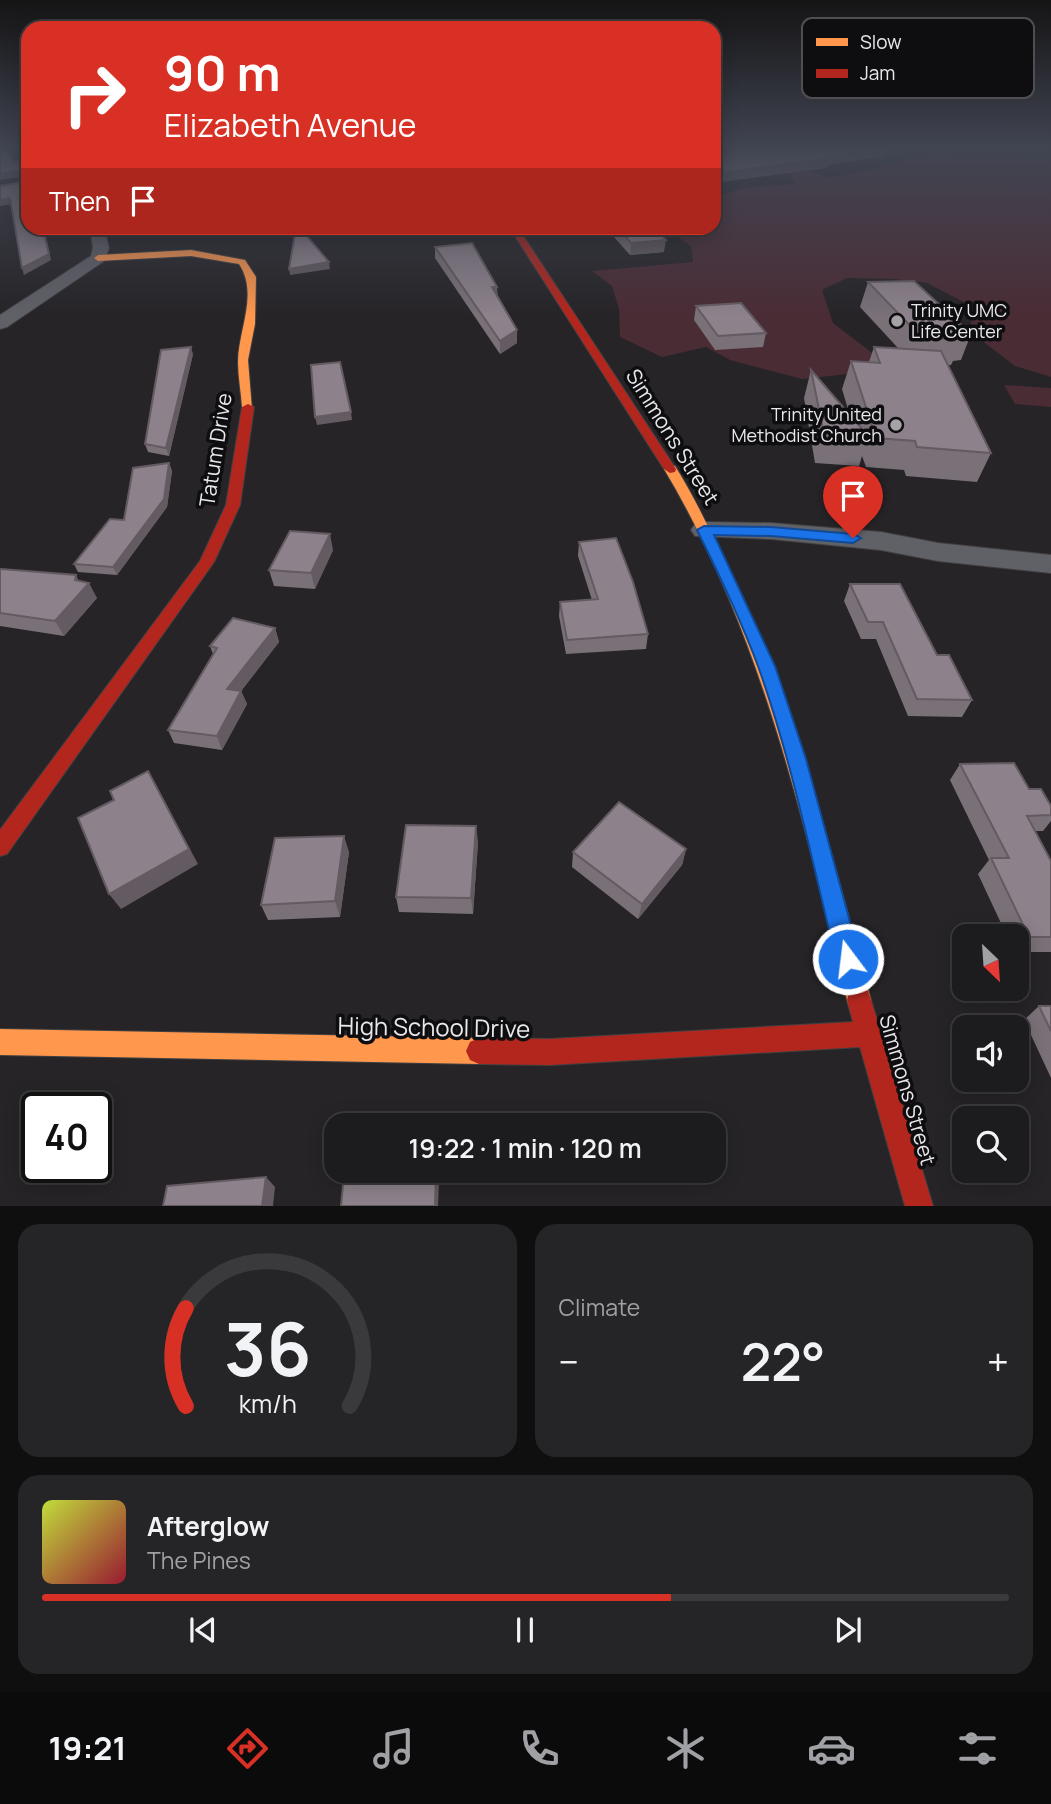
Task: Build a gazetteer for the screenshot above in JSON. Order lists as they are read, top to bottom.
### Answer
{
  "streets": {
    "street": ["Simmons Street", "Tatum Drive", "High School Drive"]
  },
  "crossings": [
    ["Simmons Street", "High School Drive"]
  ],
  "places": ["Trinity UMC Life Center", "Trinity United Methodist Church"],
  "legend": ["Slow", "Jam"],
  "north": "bottom right",
  "page": {
    "turn": ["90 m", "Elizabeth Avenue"],
    "then": "Then",
    "limit": "40",
    "trip": "19:22 · 1 min · 120 m",
    "tile": "Climate",
    "heat": ["−", "22°", "+"],
    "song": ["Afterglow", "The Pines"],
    "tabs": "19:21",
    "gauge": ["36", "km/h"]
  }
}
